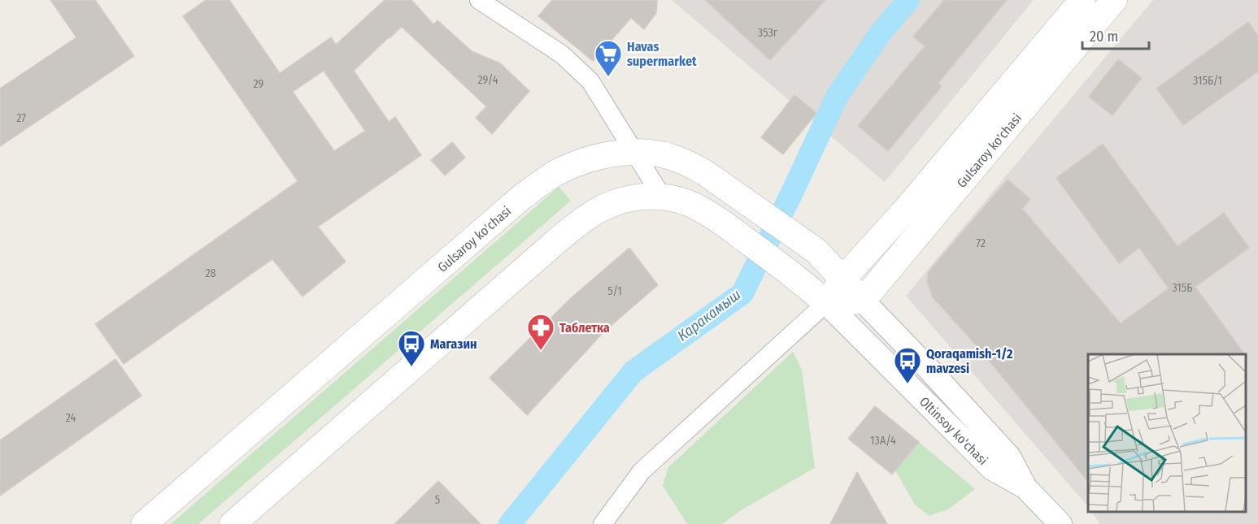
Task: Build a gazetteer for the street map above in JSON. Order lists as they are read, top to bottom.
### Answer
{
  "streets": {
    "main road": ["Gulsaroy ko'chasi"],
    "street": ["Oltinsoy ko'chasi"]
  },
  "crossings": [
    ["Gulsaroy ko'chasi", "Oltinsoy ko'chasi"]
  ],
  "water": ["Каракамыш"],
  "places": {
    "supermarket": ["Havas supermarket"],
    "pharmacy": ["Таблетка"],
    "bus stop": ["Магазин", "Qoraqamish-1/2 mavzesi"]
  },
  "house_numbers": [
    "353г",
    "29/4",
    "315Б/1",
    "29",
    "27",
    "72",
    "28",
    "315Б",
    "5/1",
    "24",
    "13A/4",
    "5"
  ],
  "scale_bar": "20 m"
}
